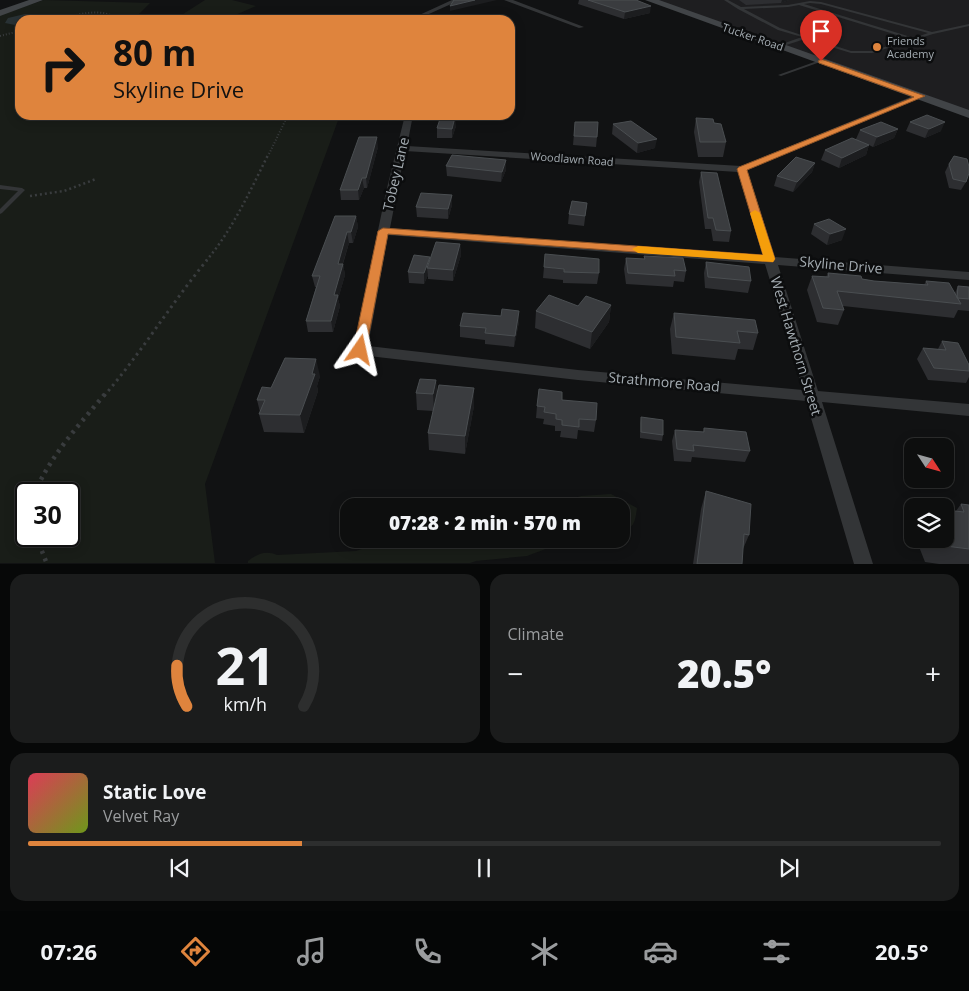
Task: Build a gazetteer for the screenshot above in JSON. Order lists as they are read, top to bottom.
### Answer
{
  "streets": {
    "main road": ["Tucker Road"],
    "street": [
      "Woodlawn Road",
      "Tobey Lane",
      "Skyline Drive",
      "West Hawthorn Street",
      "Strathmore Road"
    ]
  },
  "crossings": [
    ["Woodlawn Road", "Tobey Lane"],
    ["Woodlawn Road", "West Hawthorn Street"],
    ["Tobey Lane", "Skyline Drive"],
    ["Tobey Lane", "Strathmore Road"],
    ["Skyline Drive", "West Hawthorn Street"],
    ["West Hawthorn Street", "Strathmore Road"]
  ],
  "places": ["Friends Academy"],
  "north": "bottom right",
  "page": {
    "turn": ["80 m", "Skyline Drive"],
    "limit": "30",
    "trip": "07:28 · 2 min · 570 m",
    "tile": "Climate",
    "heat": ["−", "20.5°", "+"],
    "song": ["Static Love", "Velvet Ray"],
    "tabs": ["07:26", "20.5°"],
    "gauge": ["21", "km/h"]
  }
}
